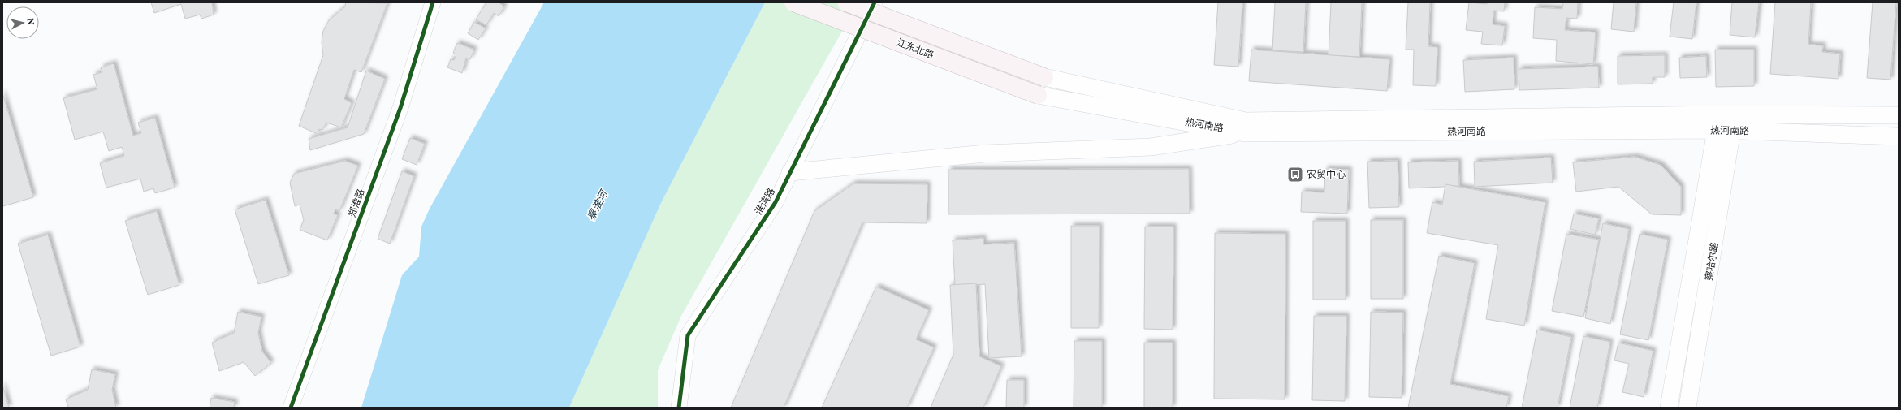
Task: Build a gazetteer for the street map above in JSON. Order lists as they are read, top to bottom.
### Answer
{
  "streets": {
    "main road": ["江东北路", "热河南路", "察哈尔路"],
    "street": ["淮滨路", "郑淮路"]
  },
  "crossings": [
    ["江东北路", "热河南路"],
    ["热河南路", "察哈尔路"]
  ],
  "water": ["秦淮河"],
  "places": {
    "bus stop": ["农贸中心"]
  },
  "north": "right"
}
